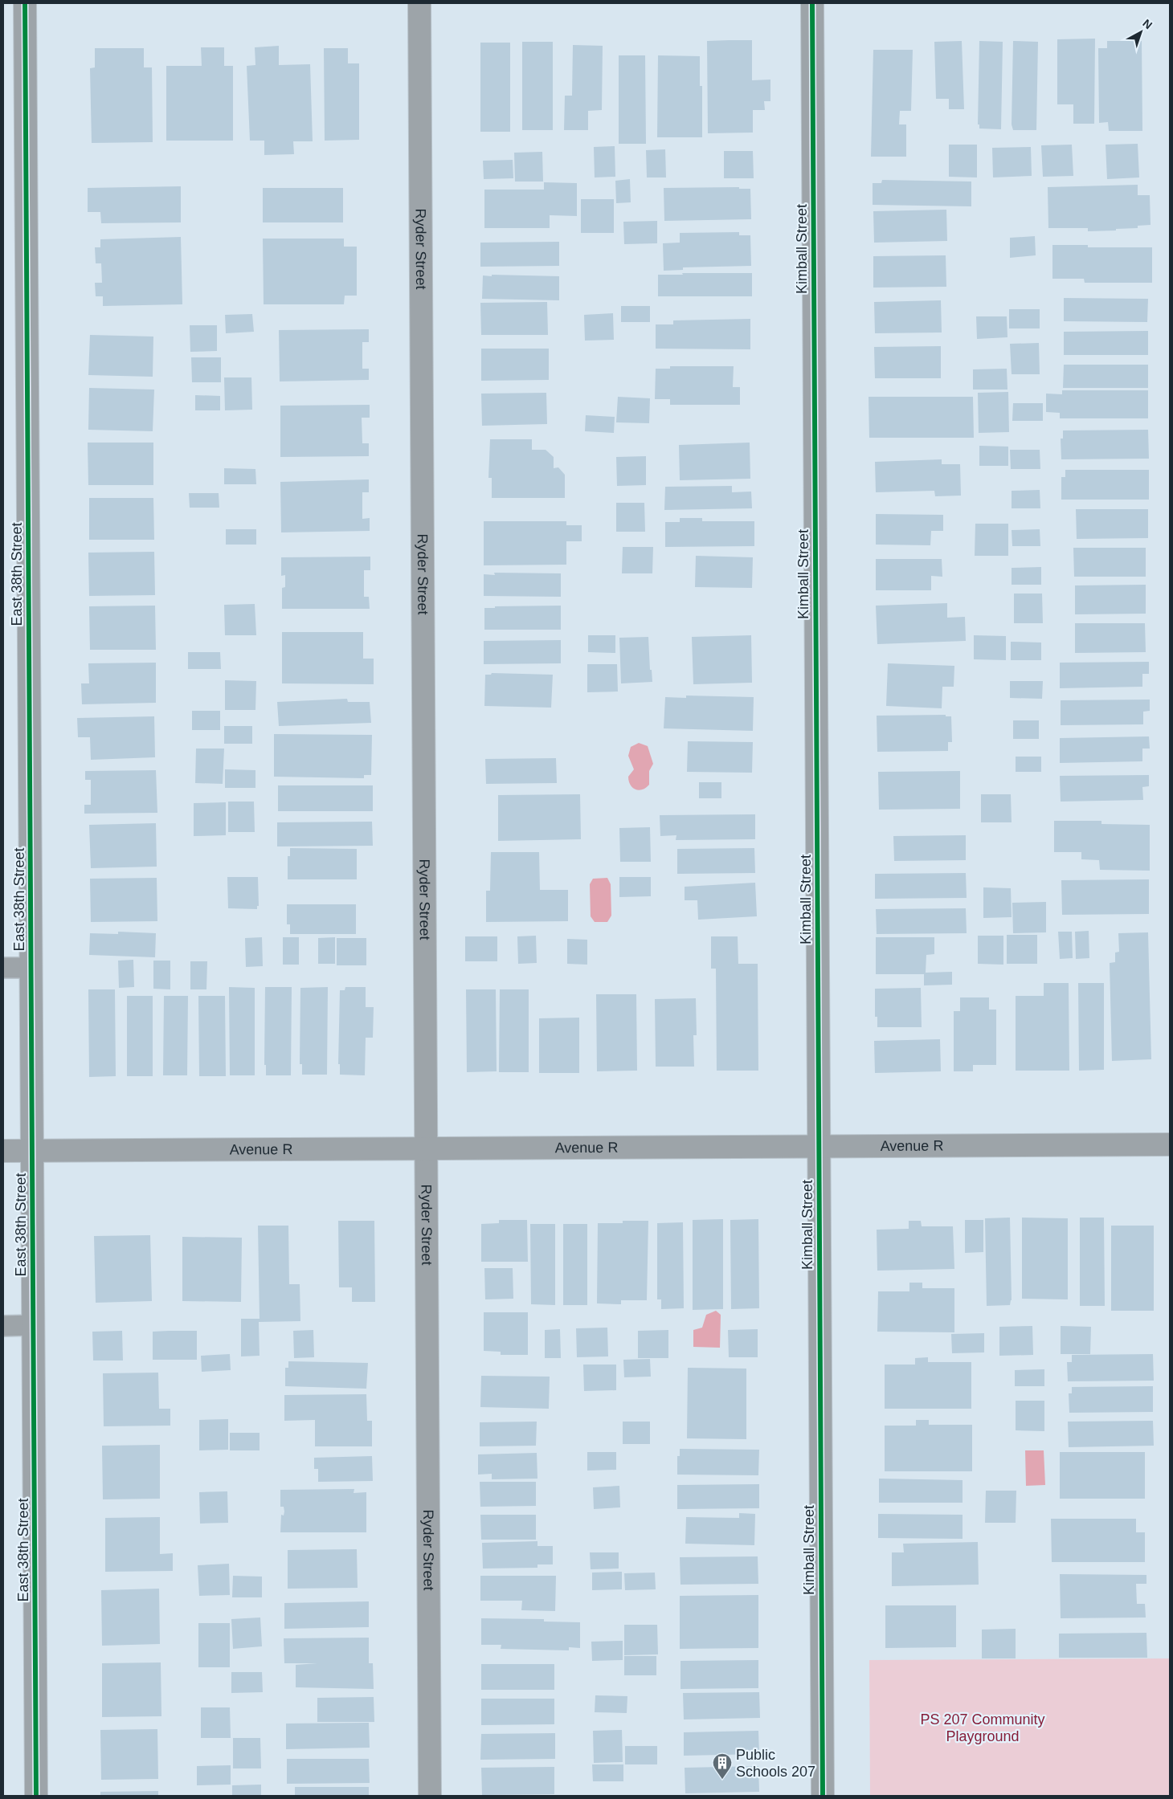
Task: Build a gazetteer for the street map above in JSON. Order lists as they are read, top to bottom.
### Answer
{
  "streets": {
    "street": [
      "Ryder Street",
      "Kimball Street",
      "East 38th Street",
      "Avenue R"
    ]
  },
  "crossings": [
    ["Ryder Street", "Avenue R"],
    ["Kimball Street", "Avenue R"],
    ["East 38th Street", "Avenue R"]
  ],
  "parks": ["PS 207 Community Playground"],
  "places": {
    "building": ["Public Schools 207"]
  },
  "north": "top right"
}
